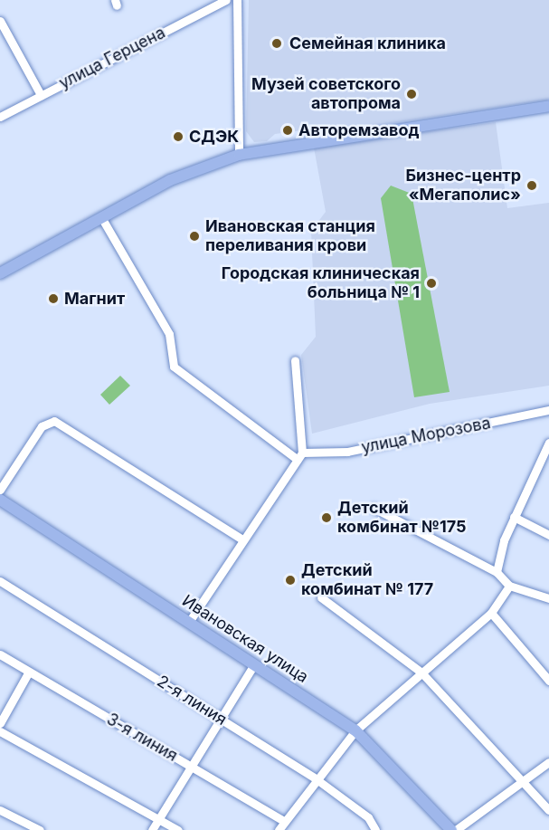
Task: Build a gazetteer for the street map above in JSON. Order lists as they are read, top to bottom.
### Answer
{
  "streets": {
    "main road": ["Ивановская улица"],
    "street": [
      "улица Герцена",
      "улица Морозова",
      "2-я линия",
      "3-я линия"
    ]
  },
  "places": [
    "Семейная клиника",
    "Музей советского автопрома",
    "Авторемзавод",
    "СДЭК",
    "Бизнес-центр «Мегаполис»",
    "Ивановская станция переливания крови",
    "Городская клиническая больница № 1",
    "Магнит",
    "Детский комбинат №175",
    "Детский комбинат № 177"
  ]
}
